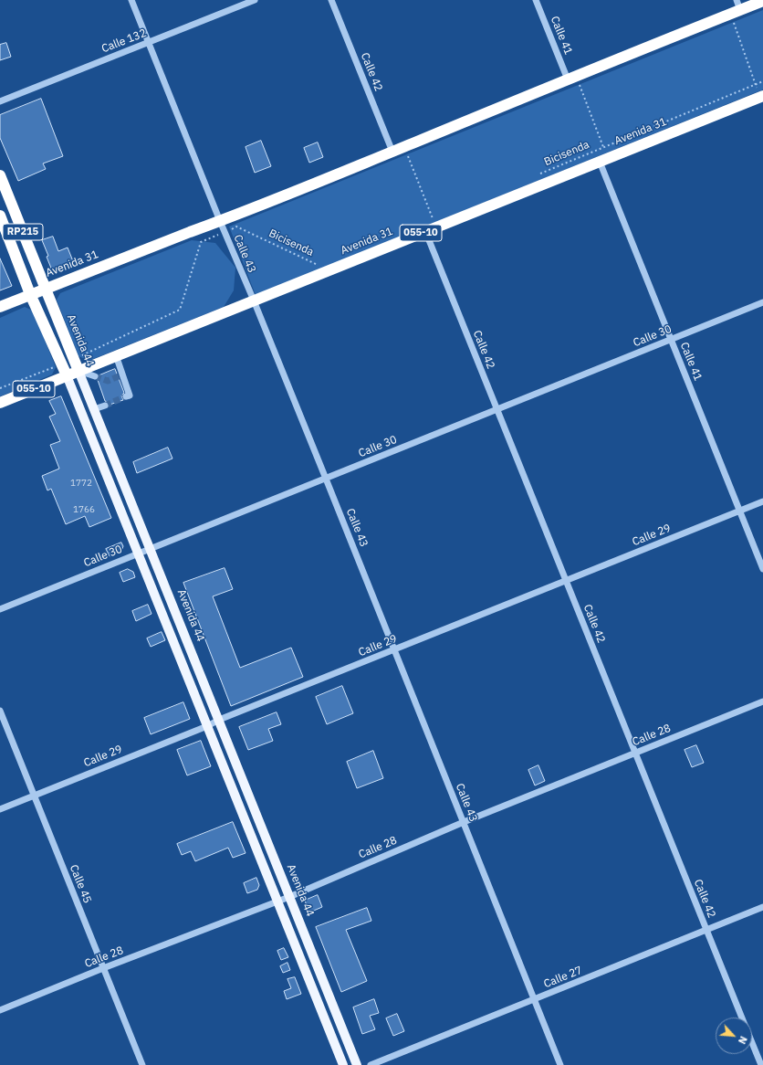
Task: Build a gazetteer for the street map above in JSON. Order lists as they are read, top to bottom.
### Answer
{
  "streets": {
    "highway": [
      "Avenida 31",
      "RP215",
      "055-10",
      "Avenida 44"
    ],
    "street": [
      "Calle 41",
      "Calle 132",
      "Calle 42",
      "Calle 43",
      "Calle 30",
      "Calle 29",
      "Calle 28",
      "Calle 45",
      "Calle 27"
    ],
    "path": ["Bicisenda"]
  },
  "crossings": [
    ["Calle 41", "Avenida 31"],
    ["Calle 41", "Calle 30"],
    ["Calle 41", "Calle 29"],
    ["Calle 132", "Calle 43"],
    ["Calle 42", "Avenida 31"],
    ["Calle 42", "Calle 30"],
    ["Calle 42", "Calle 29"],
    ["Calle 42", "Calle 28"],
    ["Calle 42", "Calle 27"],
    ["Avenida 31", "RP215"],
    ["Avenida 31", "Calle 43"],
    ["Avenida 31", "Avenida 44"],
    ["Bicisenda", "Calle 43"],
    ["Bicisenda", "Avenida 44"],
    ["Calle 43", "Calle 30"],
    ["Calle 43", "Calle 29"],
    ["Calle 43", "Calle 28"],
    ["Calle 43", "Calle 27"],
    ["Calle 30", "Avenida 44"],
    ["Avenida 44", "Calle 29"],
    ["Avenida 44", "Calle 28"],
    ["Calle 29", "Calle 45"],
    ["Calle 28", "Calle 45"]
  ],
  "house_numbers": ["1772", "1766"],
  "north": "bottom right"
}
